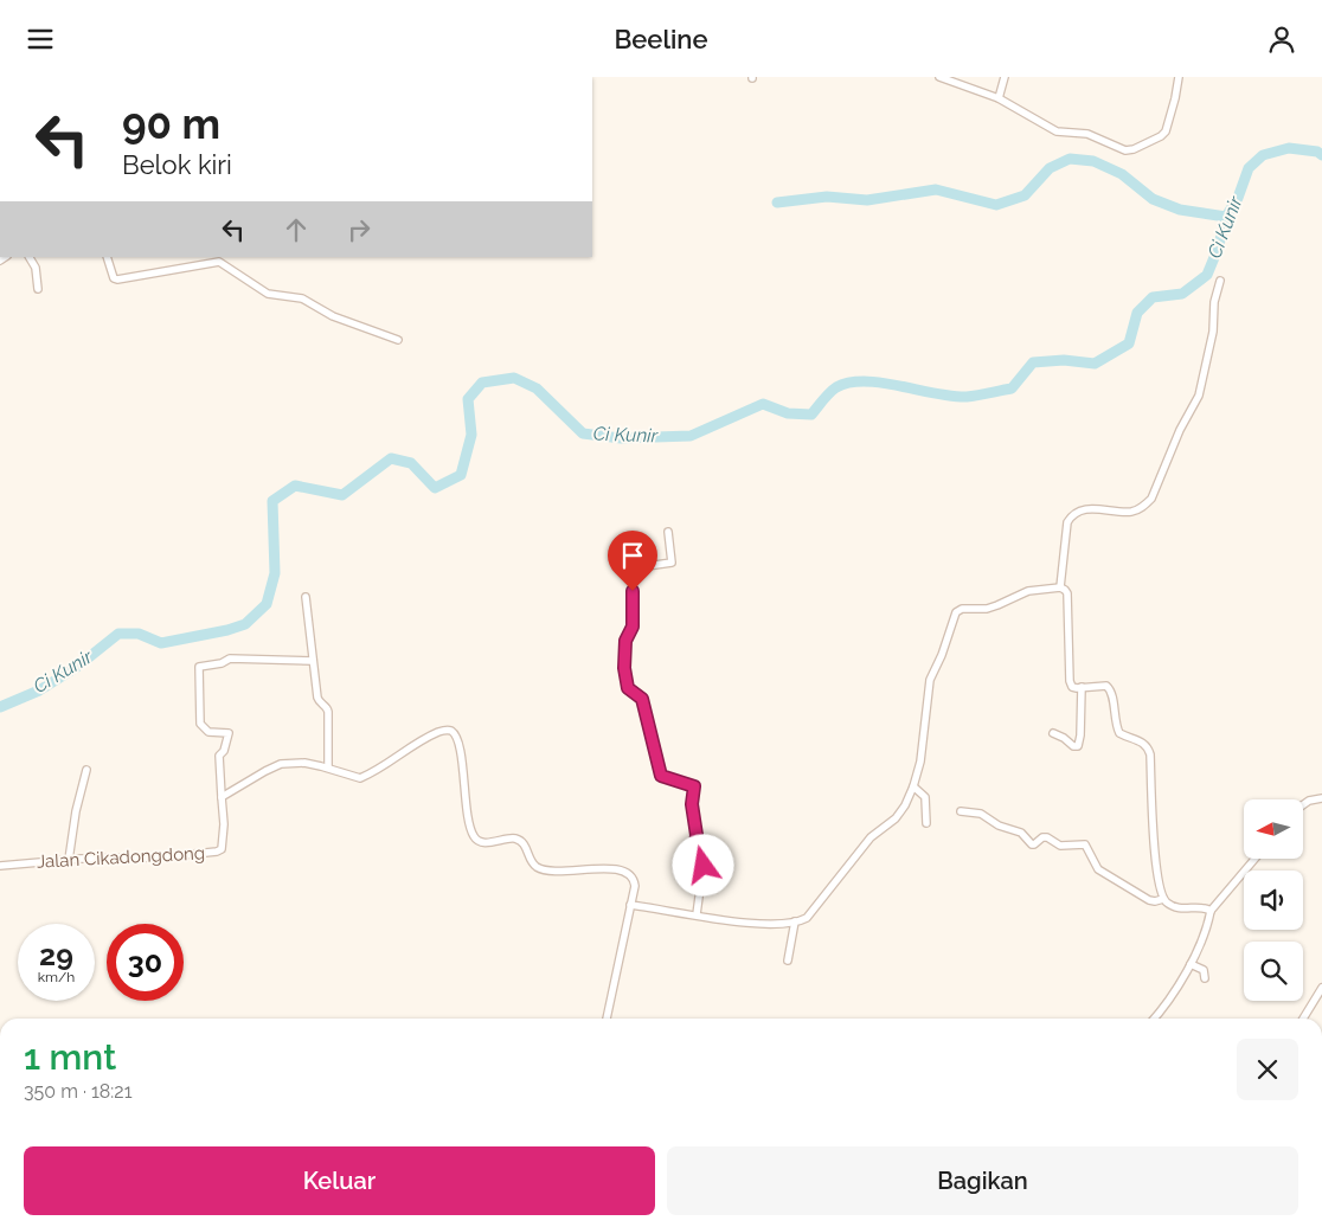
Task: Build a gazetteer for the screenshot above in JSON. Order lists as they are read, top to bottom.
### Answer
{
  "streets": {
    "street": ["Jalan Cikadongdong"]
  },
  "water": ["Ci Kunir"],
  "north": "left",
  "page": {
    "header": "Beeline",
    "turn": ["90 m", "Belok kiri"],
    "speed": "29 km/h",
    "limit": "30",
    "heading": ["1 mnt", "350 m · 18:21"],
    "buttons": ["Keluar", "Bagikan"]
  }
}
